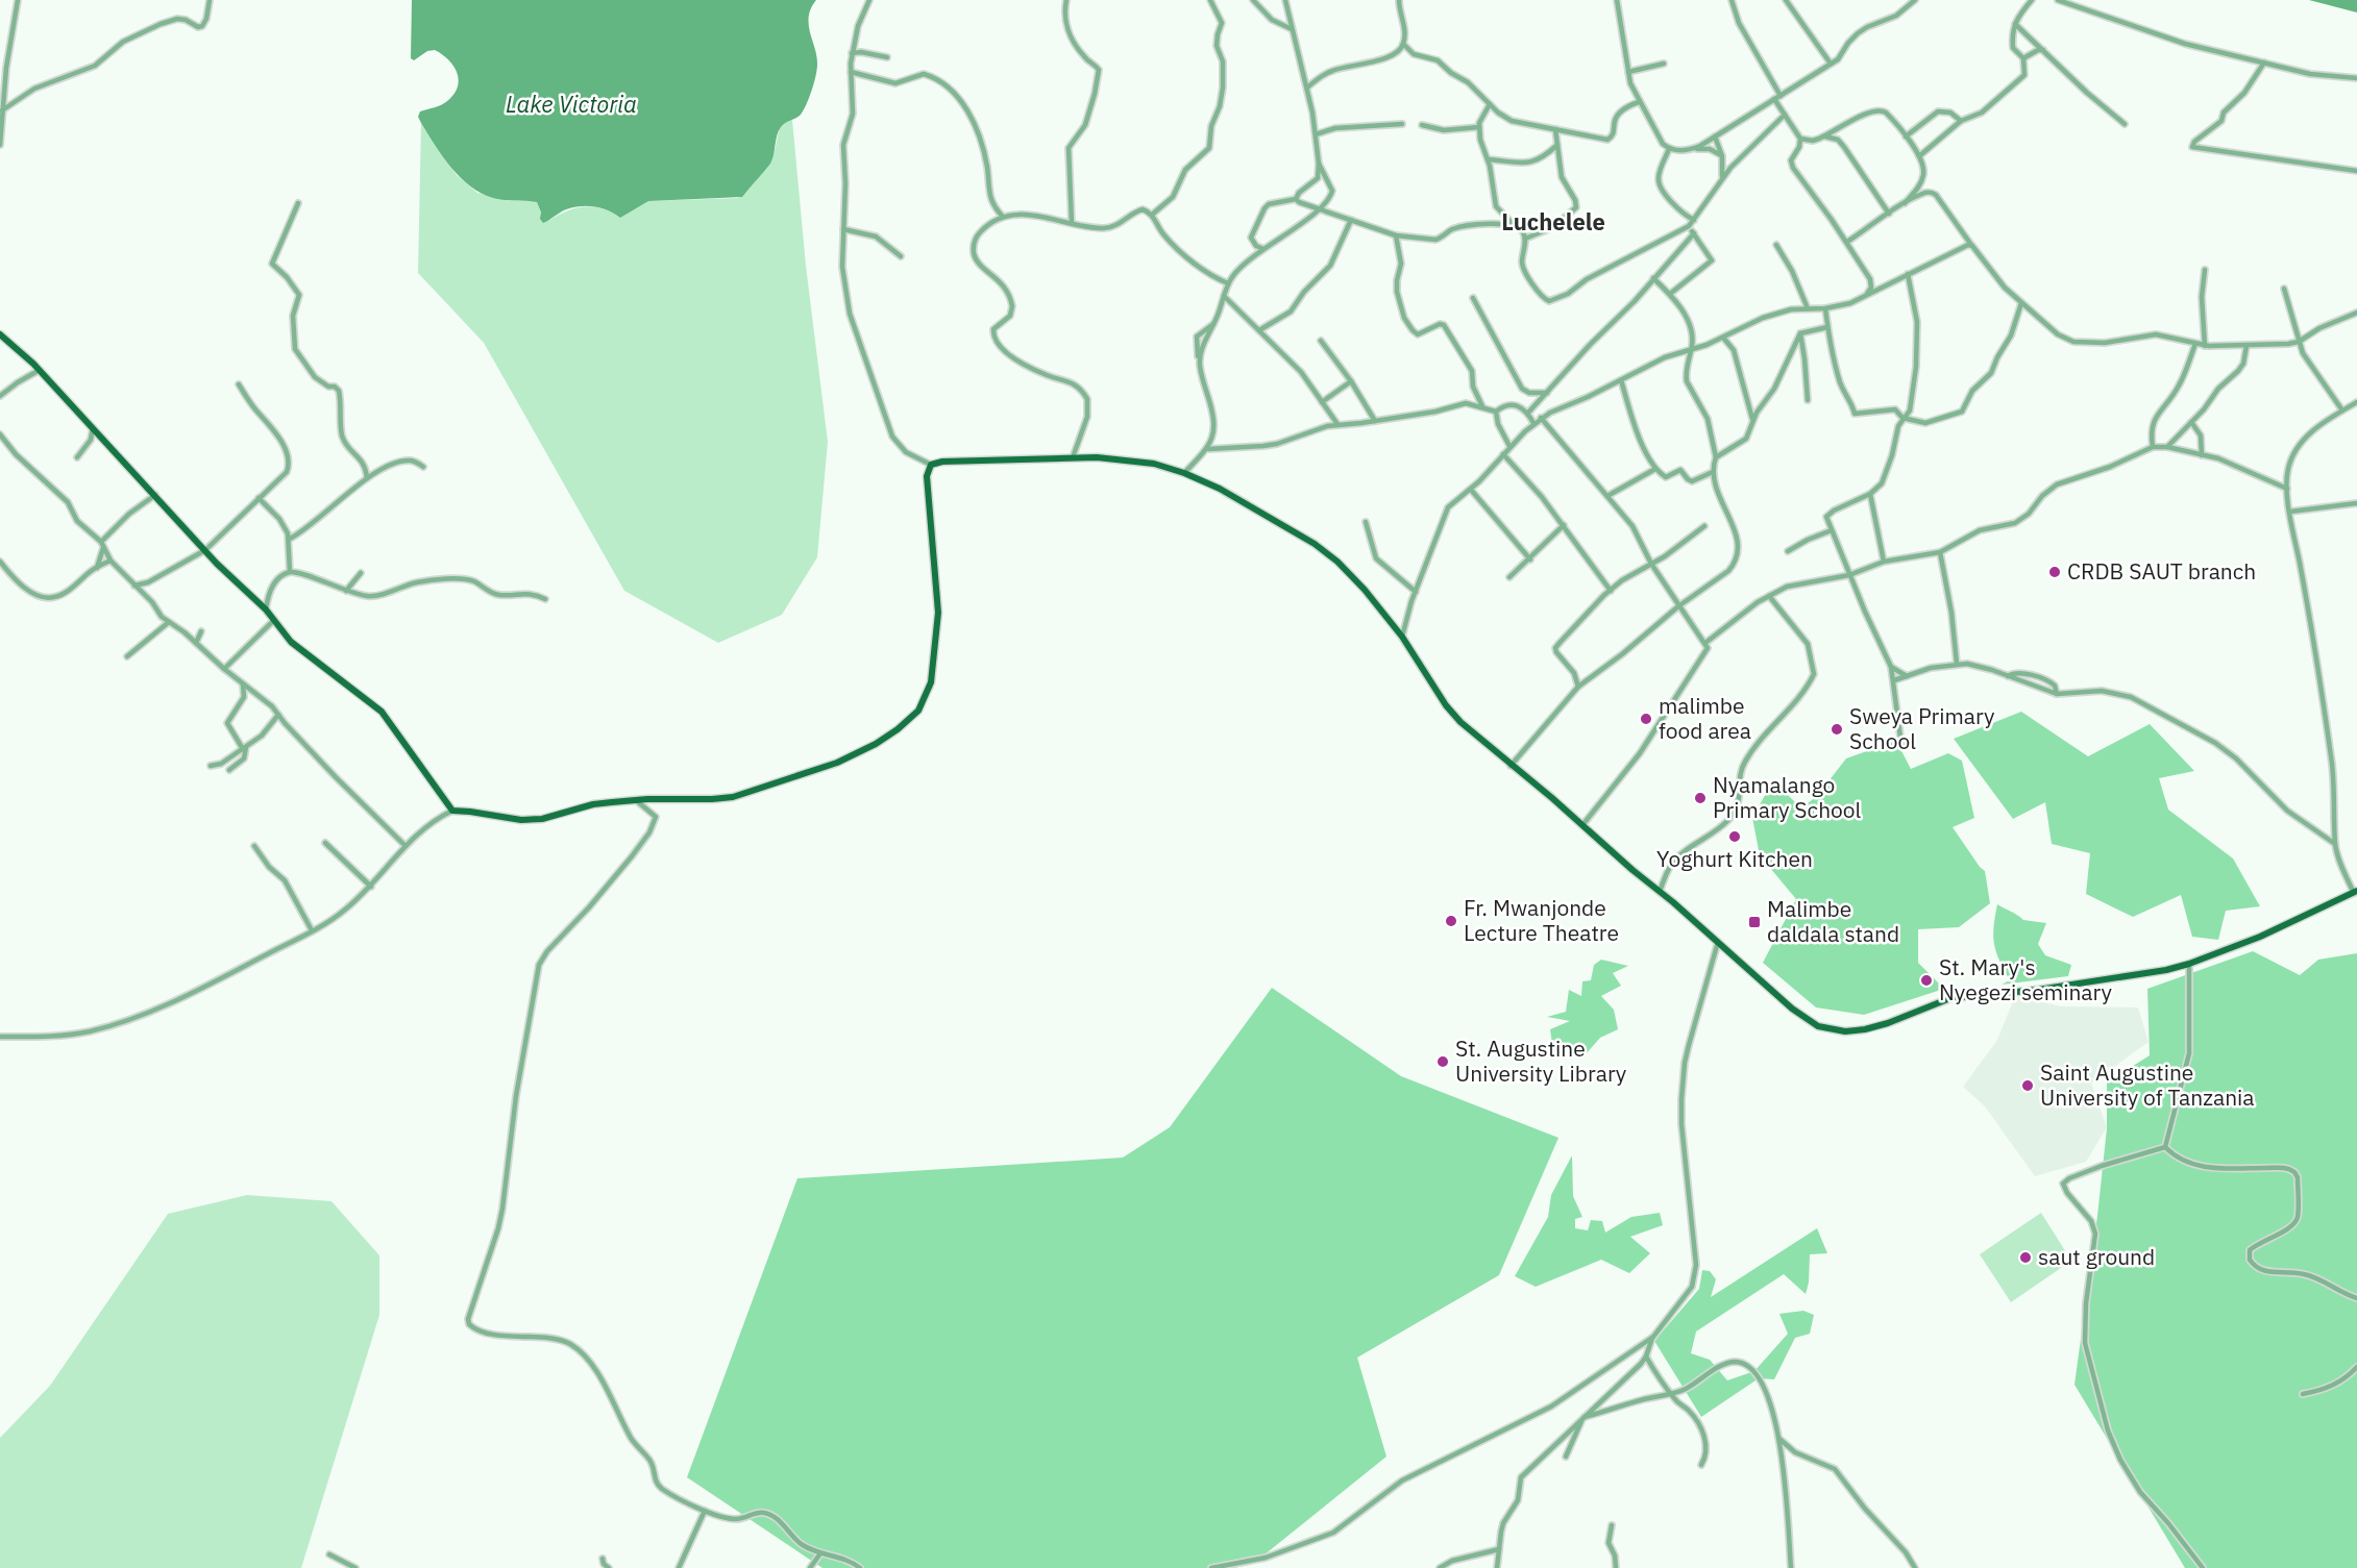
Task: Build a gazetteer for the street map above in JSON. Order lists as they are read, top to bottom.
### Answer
{
  "districts": ["Luchelele"],
  "water": ["Lake Victoria"],
  "places": {
    "other": [
      "CRDB SAUT branch",
      "malimbe food area",
      "Sweya Primary School",
      "Nyamalango Primary School",
      "Yoghurt Kitchen",
      "Fr. Mwanjonde Lecture Theatre",
      "St. Mary's Nyegezi seminary",
      "St. Augustine University Library",
      "Saint Augustine University of Tanzania",
      "saut ground"
    ],
    "transit": ["Malimbe daldala stand"]
  }
}
